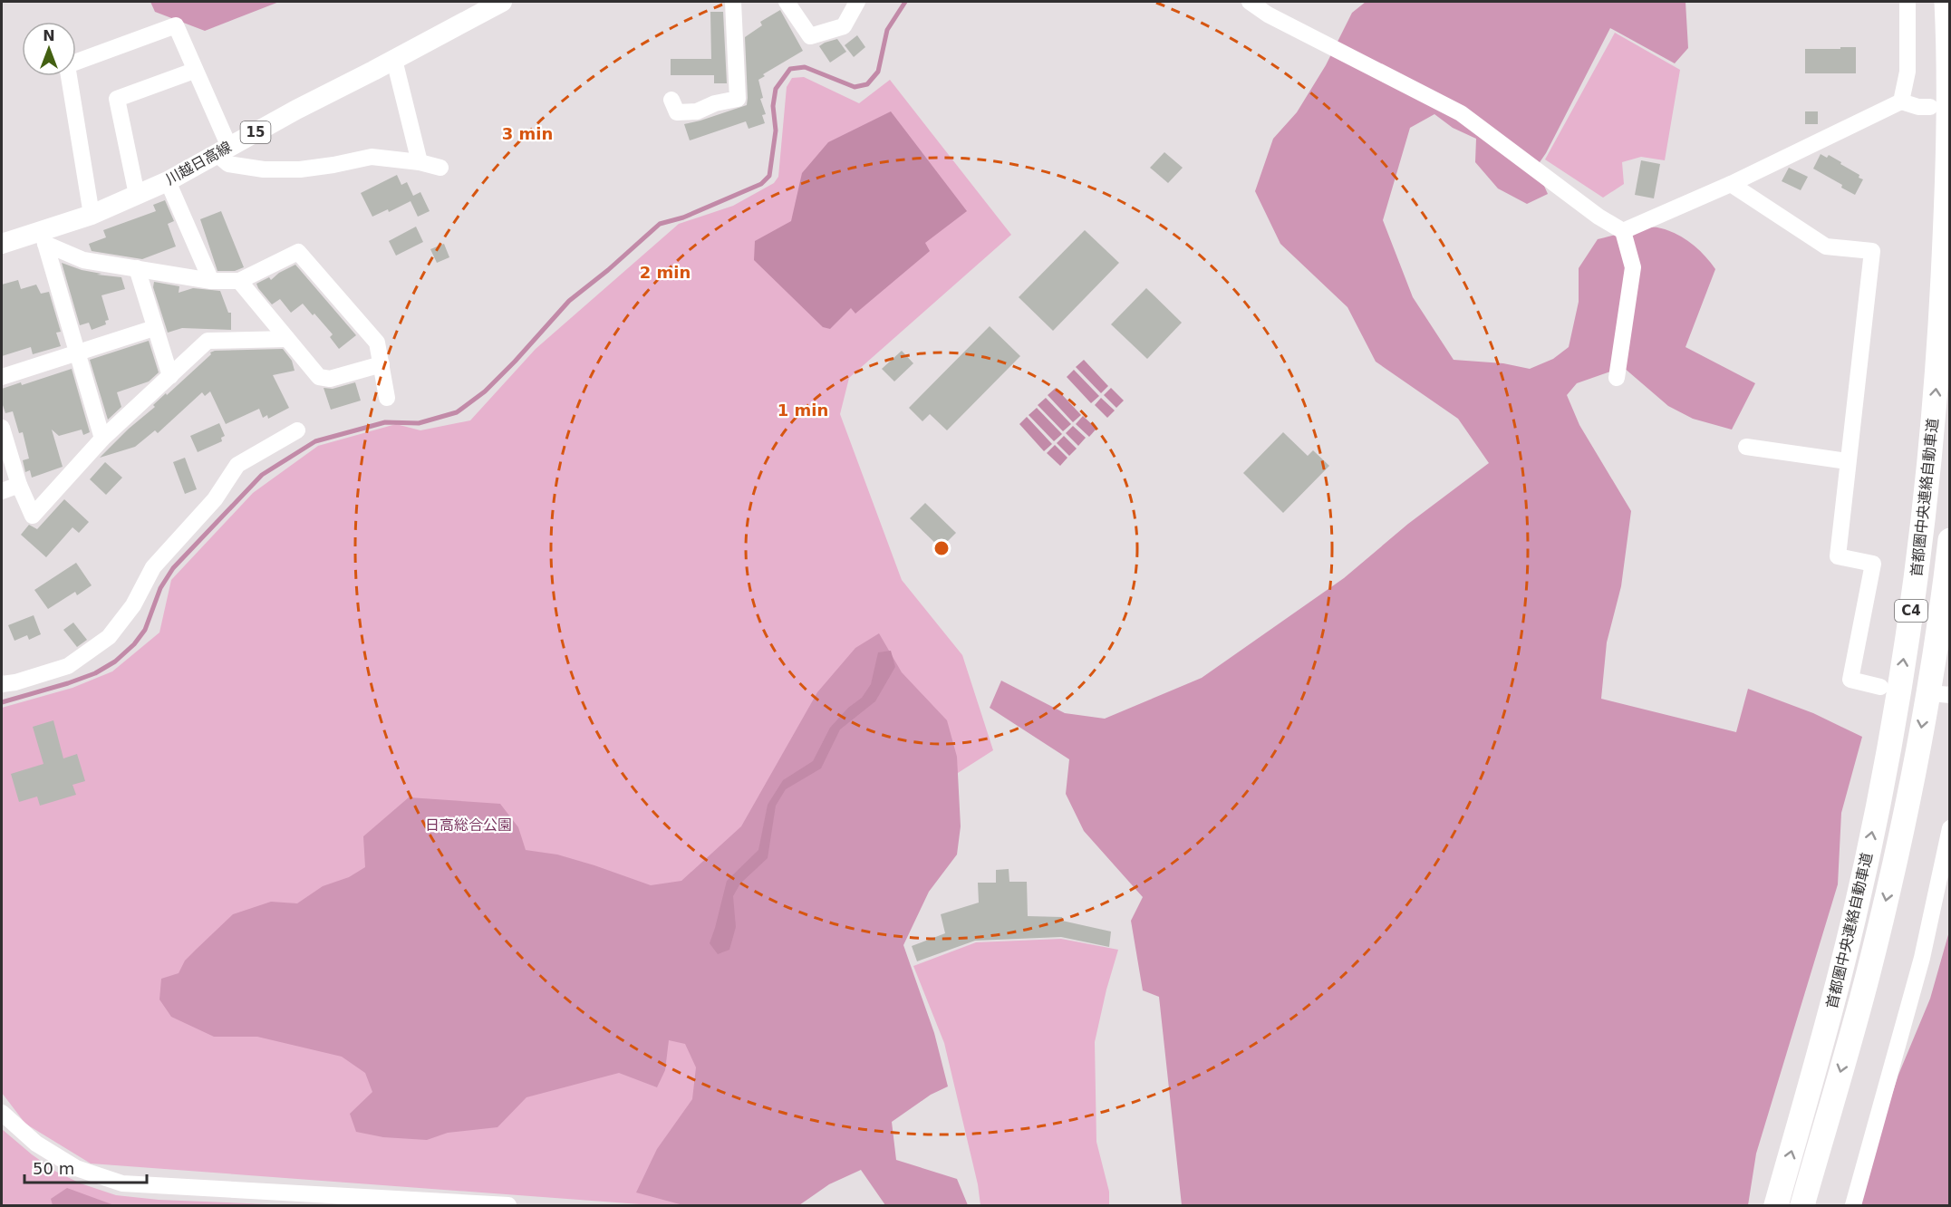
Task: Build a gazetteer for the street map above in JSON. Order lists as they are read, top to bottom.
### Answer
{
  "streets": {
    "highway": ["首都圏中央連絡自動車道", "C4"],
    "main road": ["15", "川越日高線"]
  },
  "parks": ["日高総合公園"],
  "scale_bar": "50 m",
  "north": "top",
  "rings": ["3 min", "2 min", "1 min"]
}
